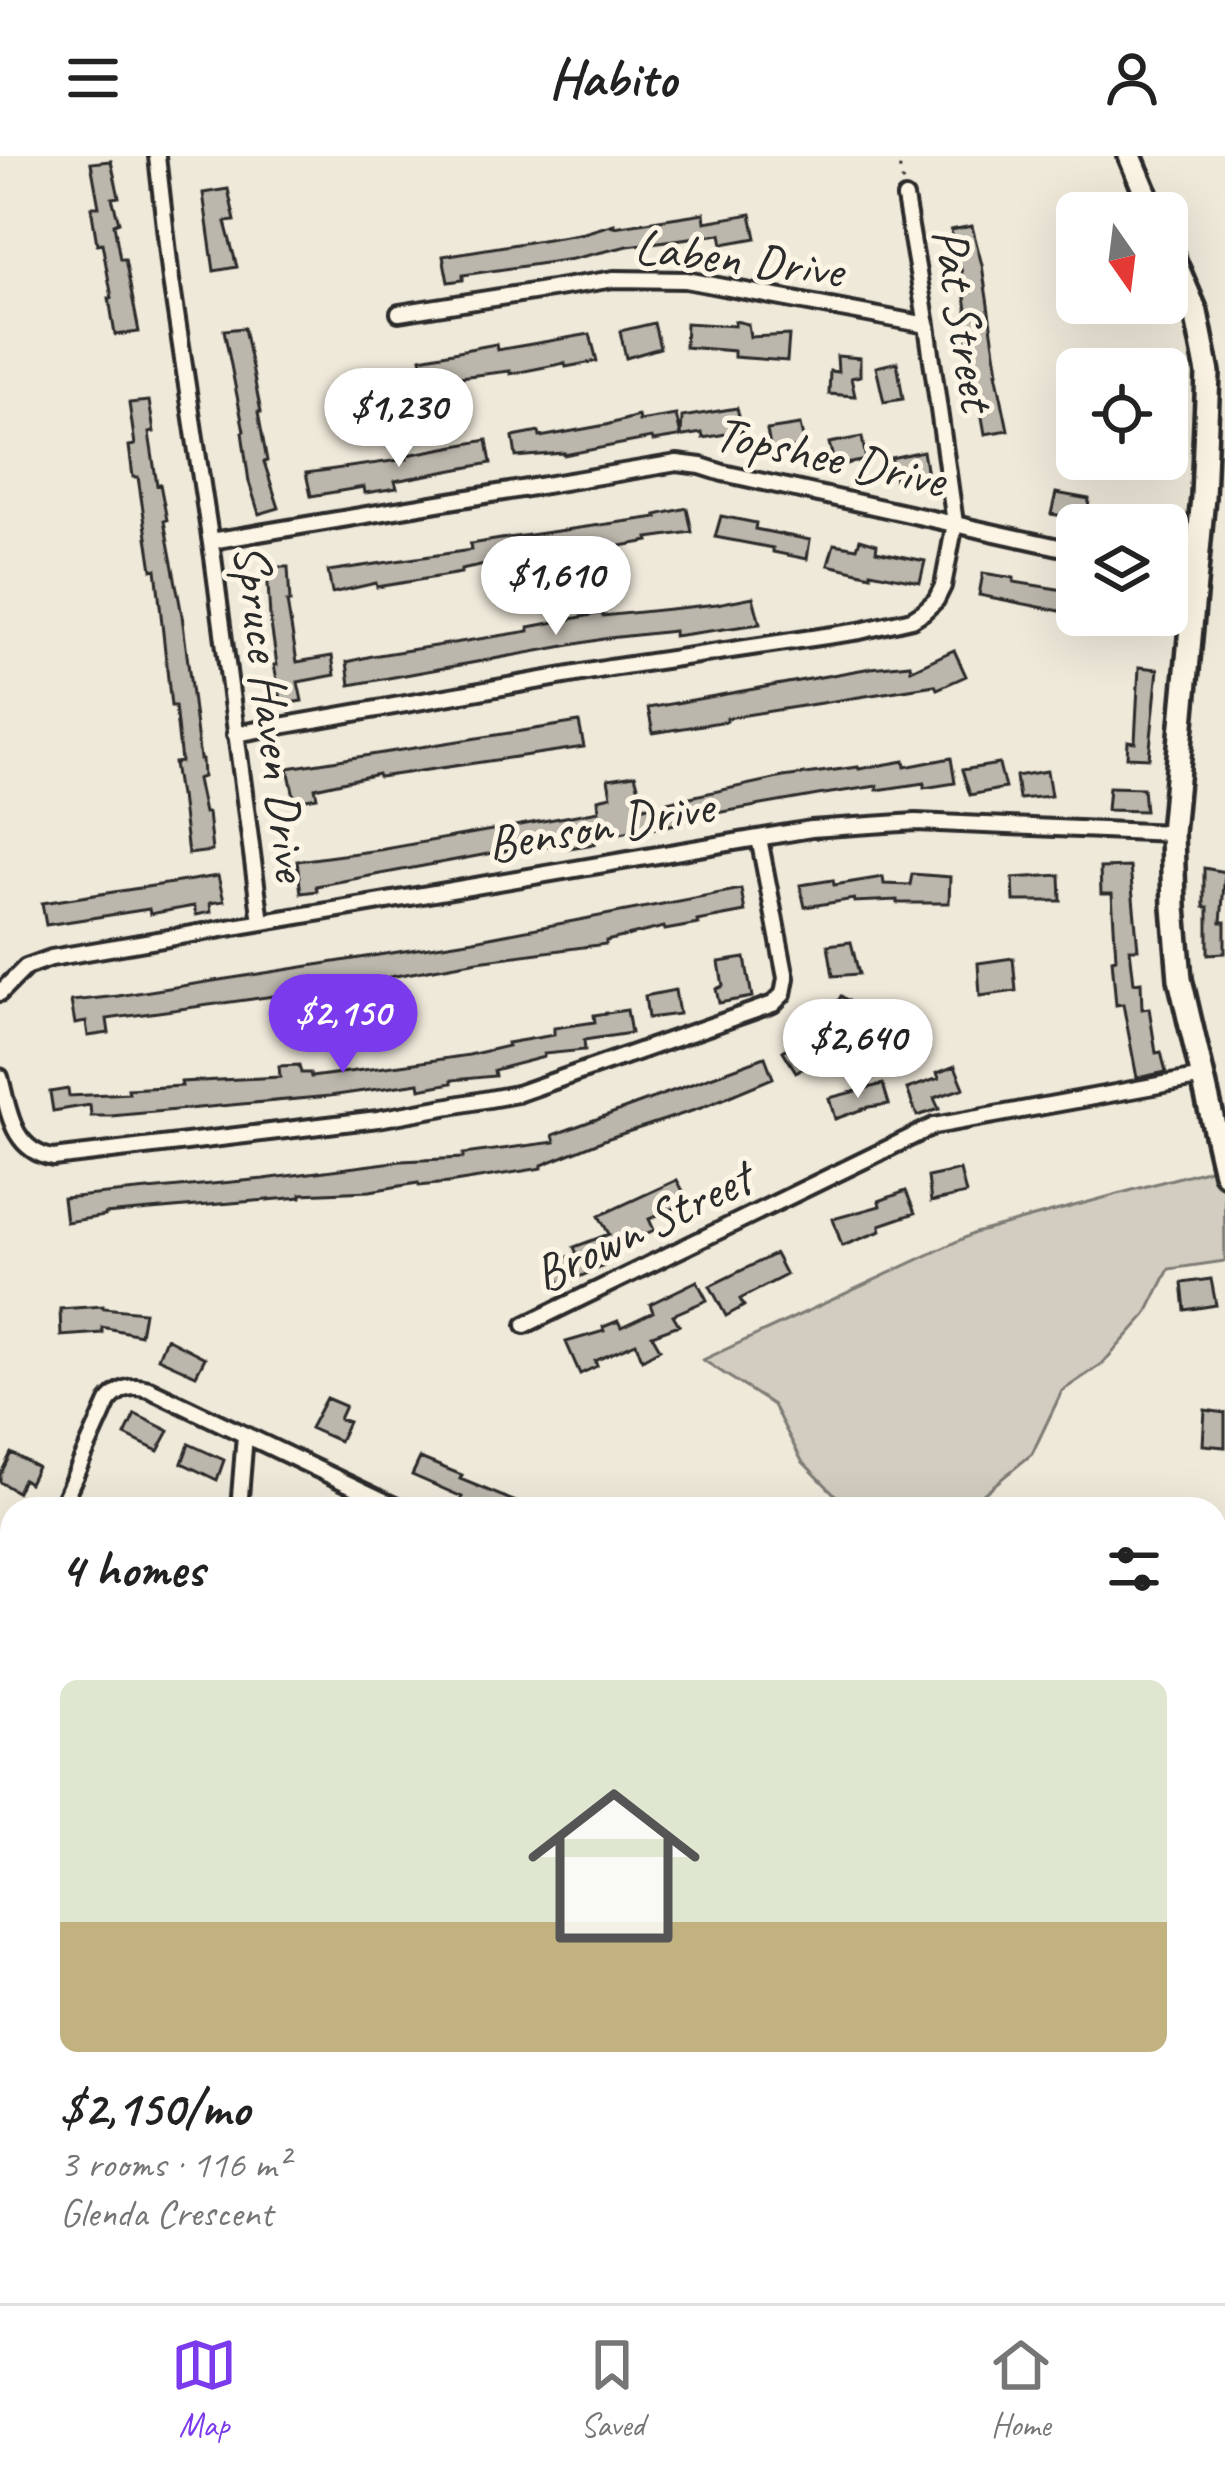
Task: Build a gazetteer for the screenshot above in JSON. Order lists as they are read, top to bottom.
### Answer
{
  "streets": {
    "street": [
      "Laben Drive",
      "Pat Street",
      "Topshee Drive",
      "Spruce Haven Drive",
      "Benson Drive",
      "Brown Street"
    ]
  },
  "crossings": [
    ["Laben Drive", "Pat Street"],
    ["Pat Street", "Topshee Drive"],
    ["Pat Street", "Spruce Haven Drive"],
    ["Topshee Drive", "Spruce Haven Drive"],
    ["Spruce Haven Drive", "Benson Drive"]
  ],
  "north": "bottom",
  "page": {
    "header": "Habito",
    "price": [
      "$1,230",
      "$1,610",
      "$2,150",
      "$2,640"
    ],
    "heading": "4 homes",
    "list": [
      {
        "name": "$2,150/mo",
        "note": "3 rooms · 116 m² · Glenda Crescent"
      }
    ],
    "tabs": ["Map", "Saved", "Home"]
  }
}
